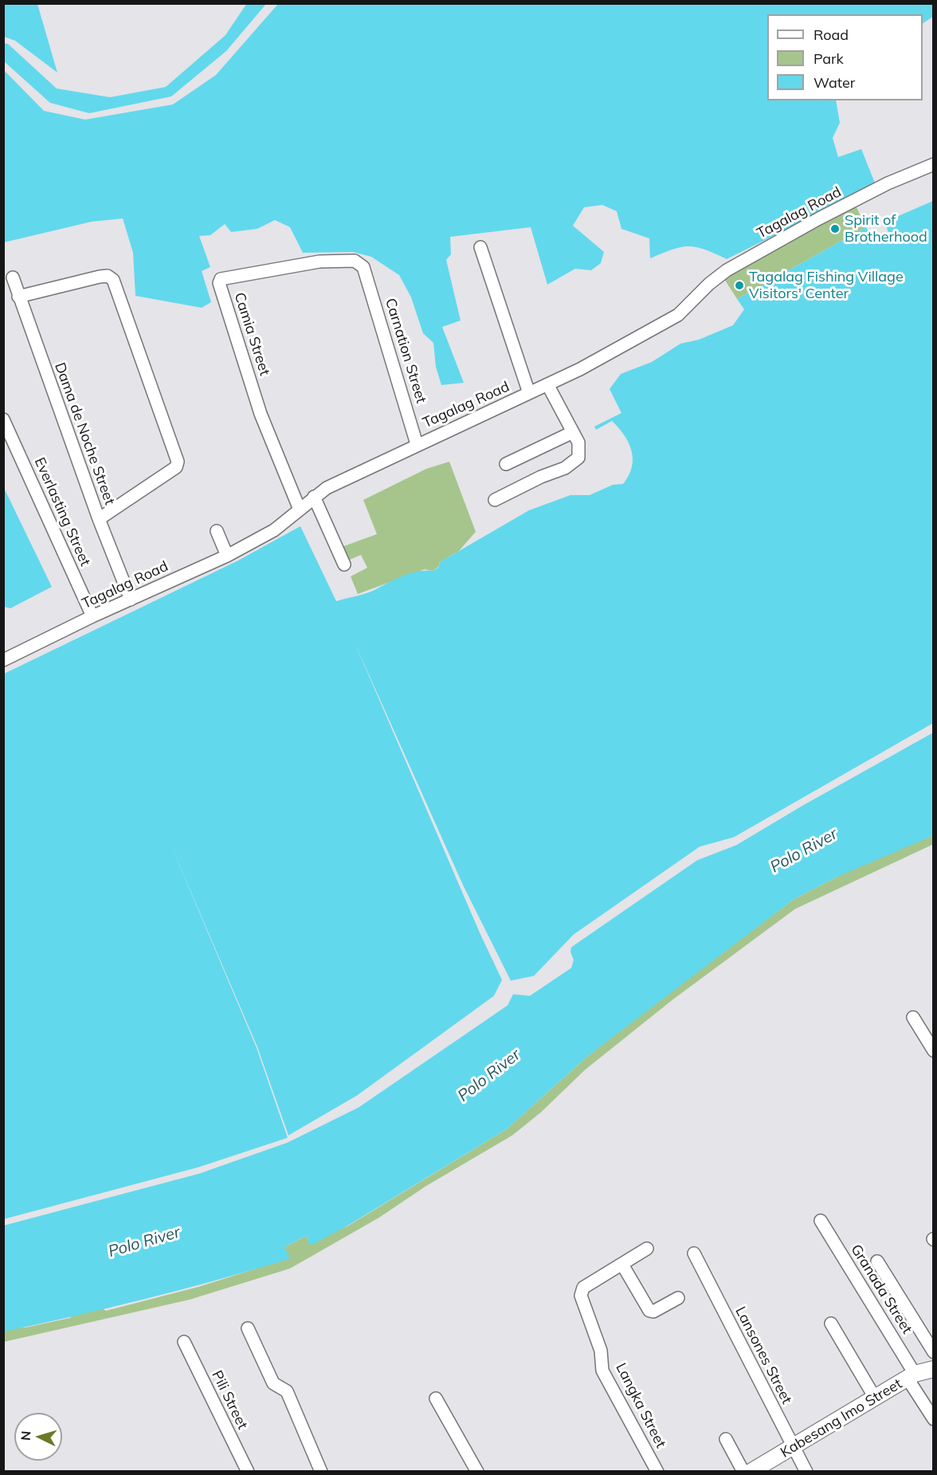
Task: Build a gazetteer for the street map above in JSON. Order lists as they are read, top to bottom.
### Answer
{
  "streets": {
    "main road": ["Kabesang Imo Street"],
    "street": [
      "Tagalag Road",
      "Camia Street",
      "Carnation Street",
      "Dama de Noche Street",
      "Everlasting Street",
      "Granada Street",
      "Lansones Street",
      "Pili Street",
      "Langka Street"
    ]
  },
  "crossings": [
    ["Tagalag Road", "Camia Street"],
    ["Tagalag Road", "Carnation Street"],
    ["Tagalag Road", "Dama de Noche Street"],
    ["Tagalag Road", "Everlasting Street"],
    ["Camia Street", "Carnation Street"],
    ["Granada Street", "Kabesang Imo Street"],
    ["Lansones Street", "Kabesang Imo Street"]
  ],
  "water": ["Polo River"],
  "places": ["Spirit of Brotherhood", "Tagalag Fishing Village Visitors' Center"],
  "legend": ["Road", "Park", "Water"],
  "north": "left"
}
